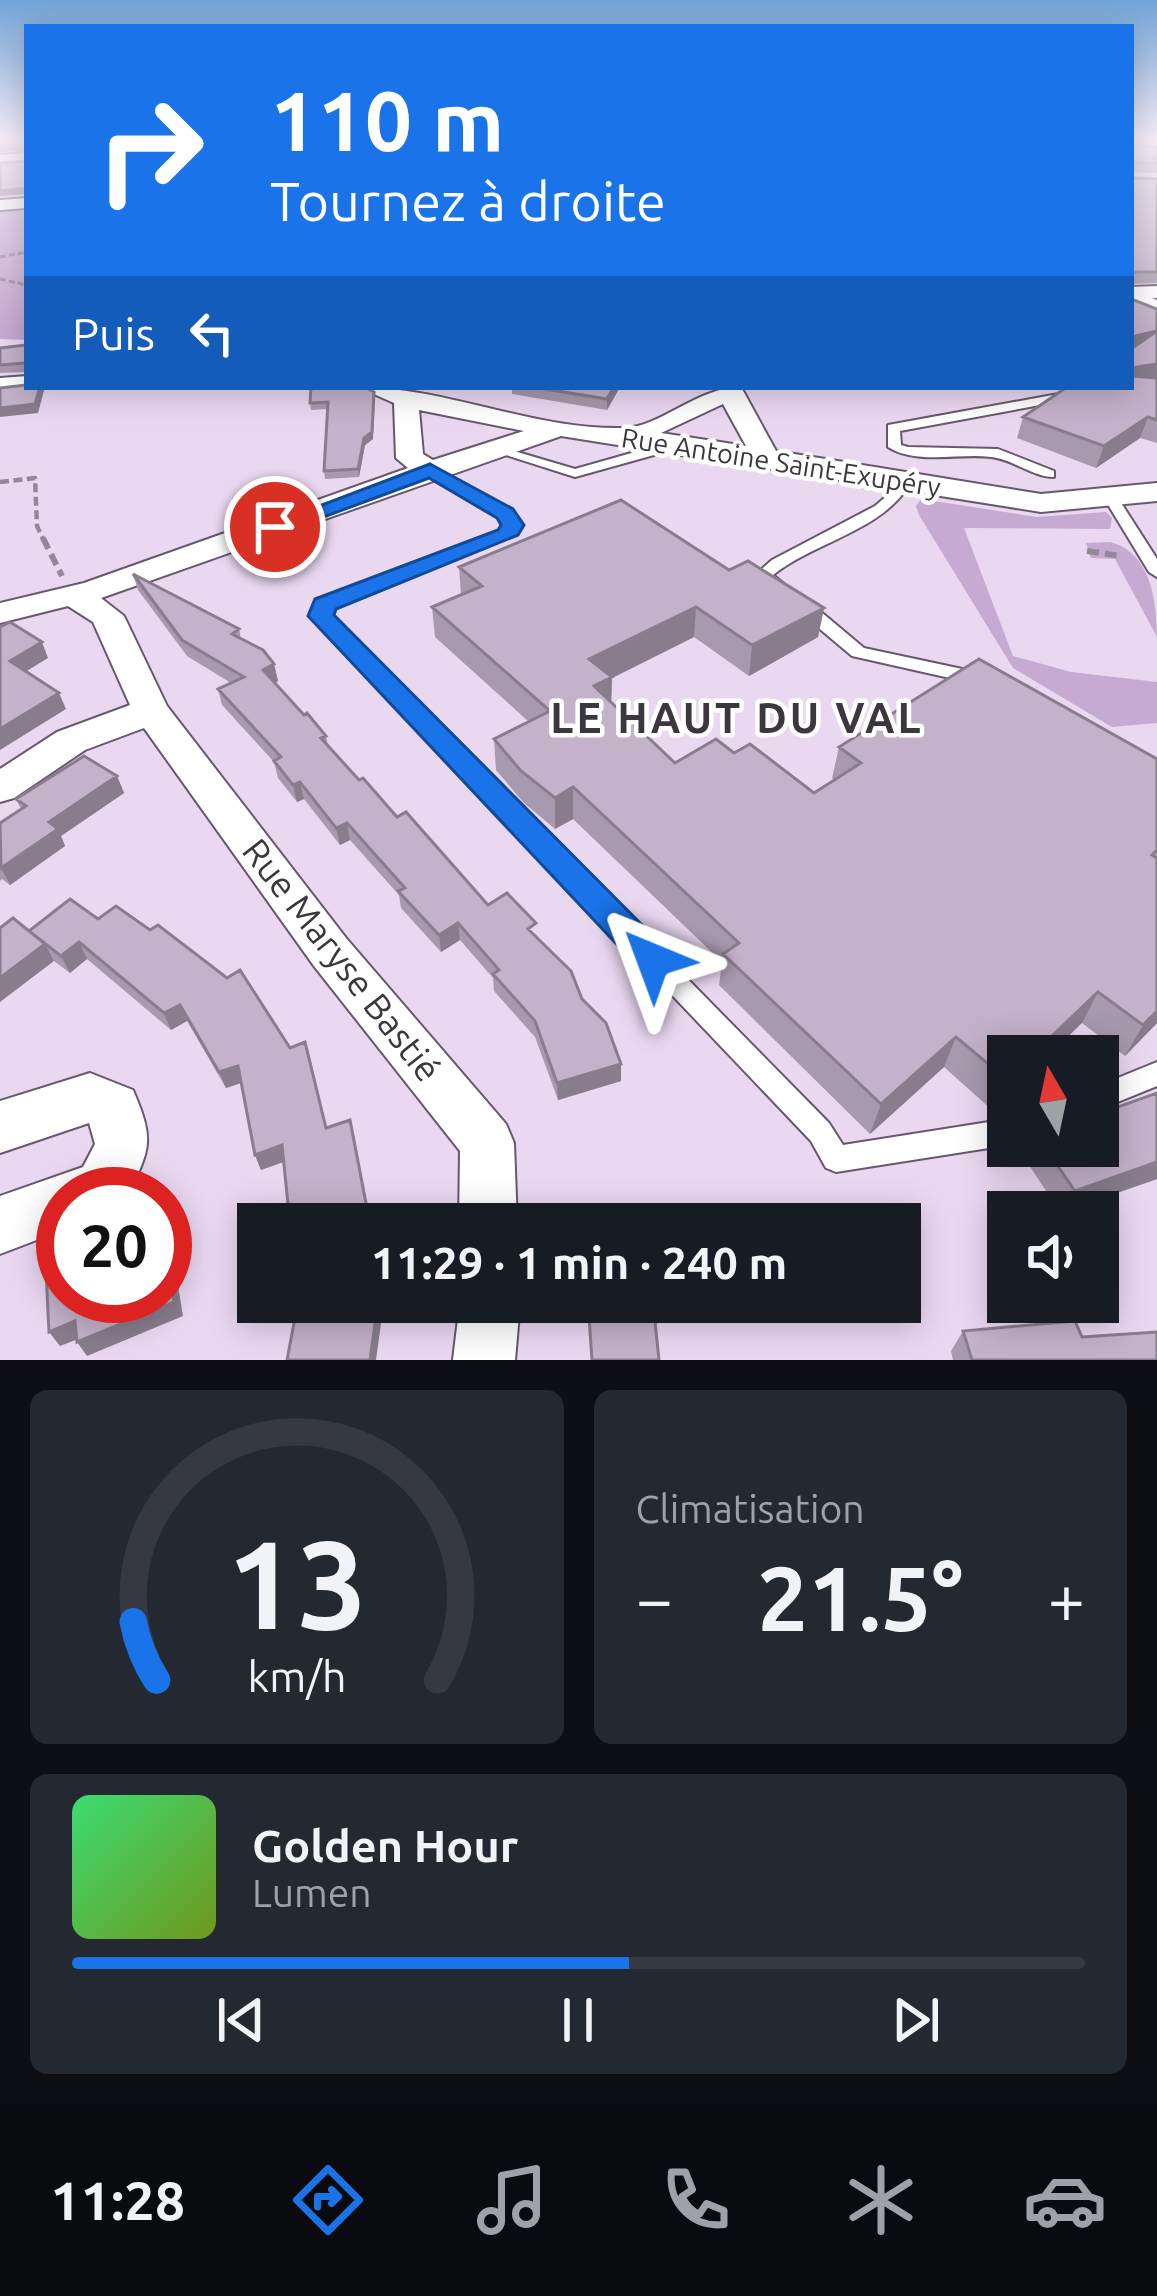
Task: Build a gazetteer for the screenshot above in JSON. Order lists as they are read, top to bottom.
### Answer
{
  "streets": {
    "street": ["Rue Antoine Saint-Exupéry", "Rue Maryse Bastié"]
  },
  "districts": ["LE HAUT DU VAL"],
  "north": "top",
  "page": {
    "turn": ["110 m", "Tournez à droite"],
    "then": "Puis",
    "limit": "20",
    "trip": "11:29 · 1 min · 240 m",
    "tile": "Climatisation",
    "heat": ["−", "21.5°", "+"],
    "song": ["Golden Hour", "Lumen"],
    "tabs": "11:28",
    "gauge": ["13", "km/h"]
  }
}
